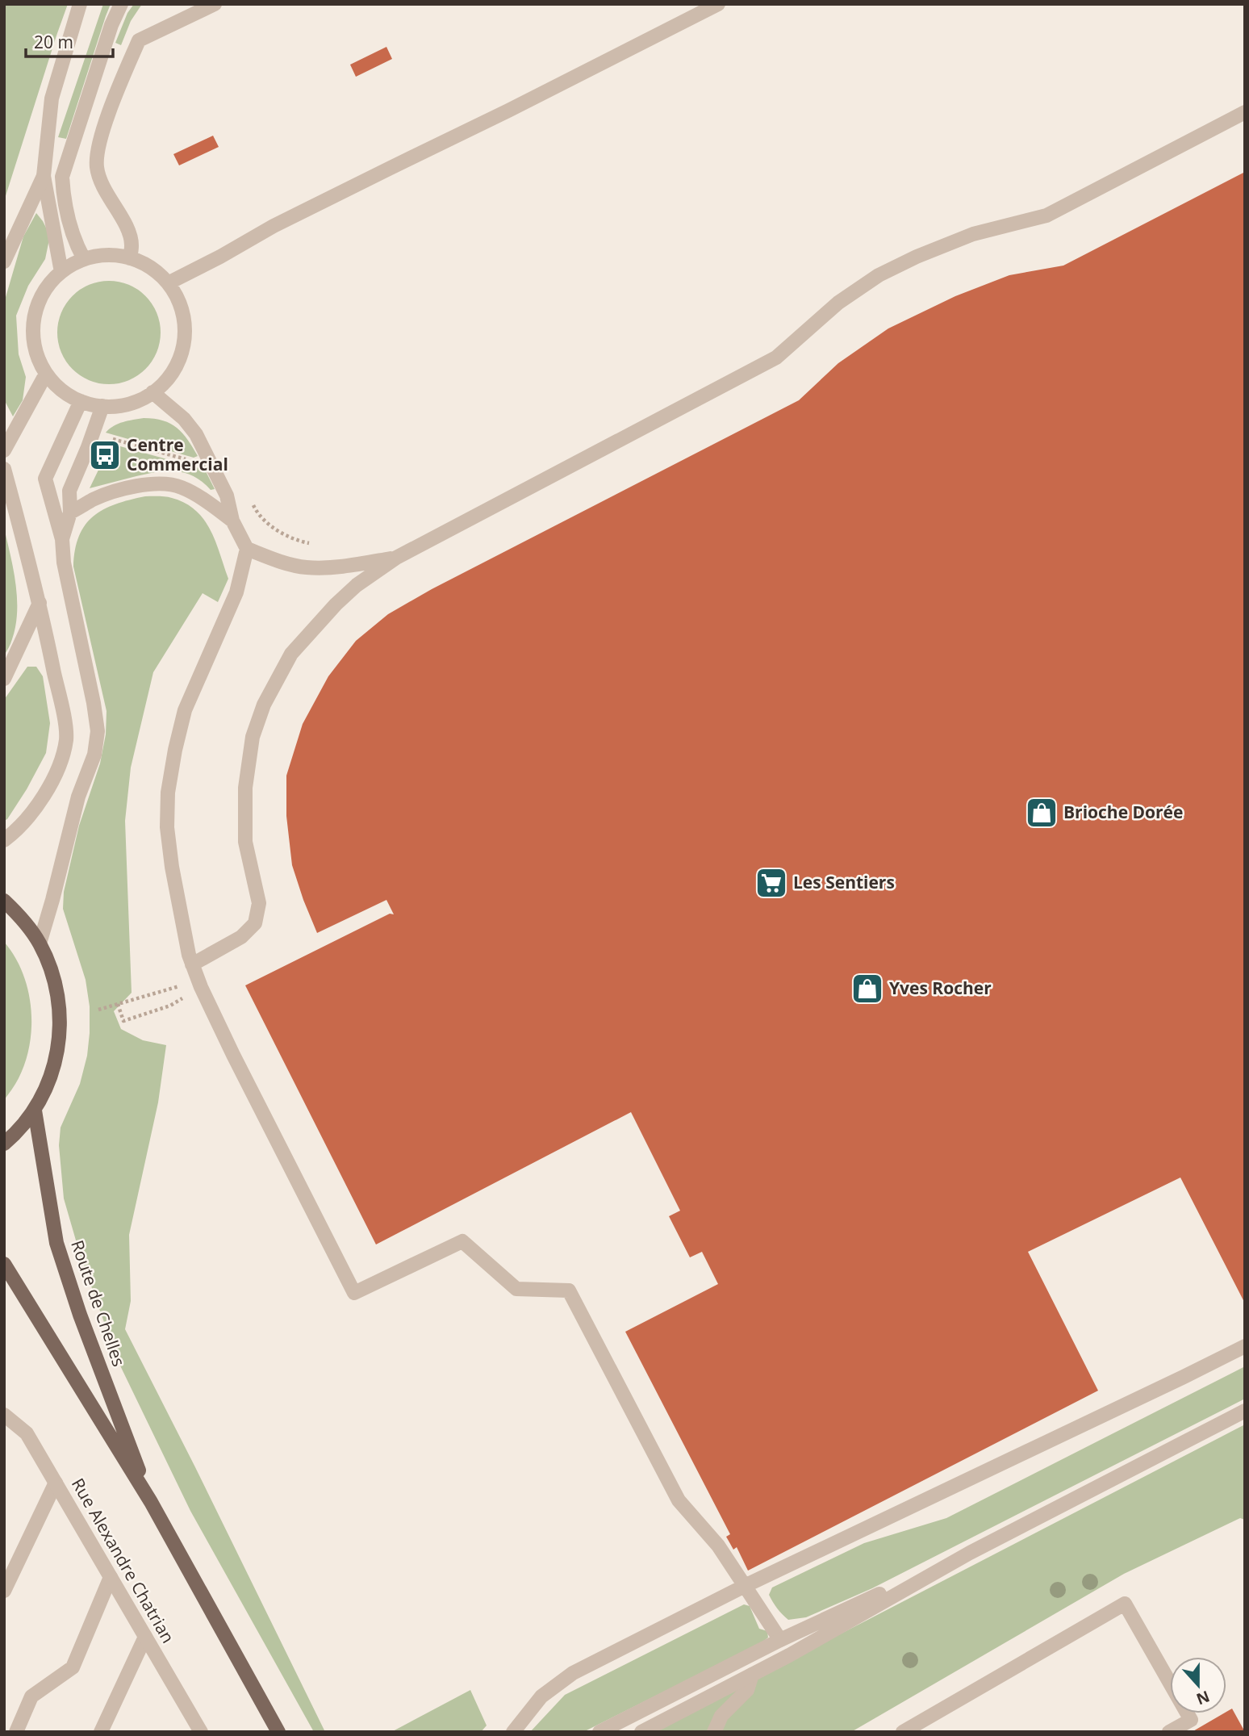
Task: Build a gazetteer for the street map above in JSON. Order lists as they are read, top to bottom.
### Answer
{
  "streets": {
    "main road": ["Route de Chelles"],
    "street": ["Rue Alexandre Chatrian"]
  },
  "places": {
    "bus stop": ["Centre Commercial"],
    "shop": ["Brioche Dorée", "Yves Rocher"],
    "supermarket": ["Les Sentiers"]
  },
  "scale_bar": "20 m",
  "north": "bottom"
}
